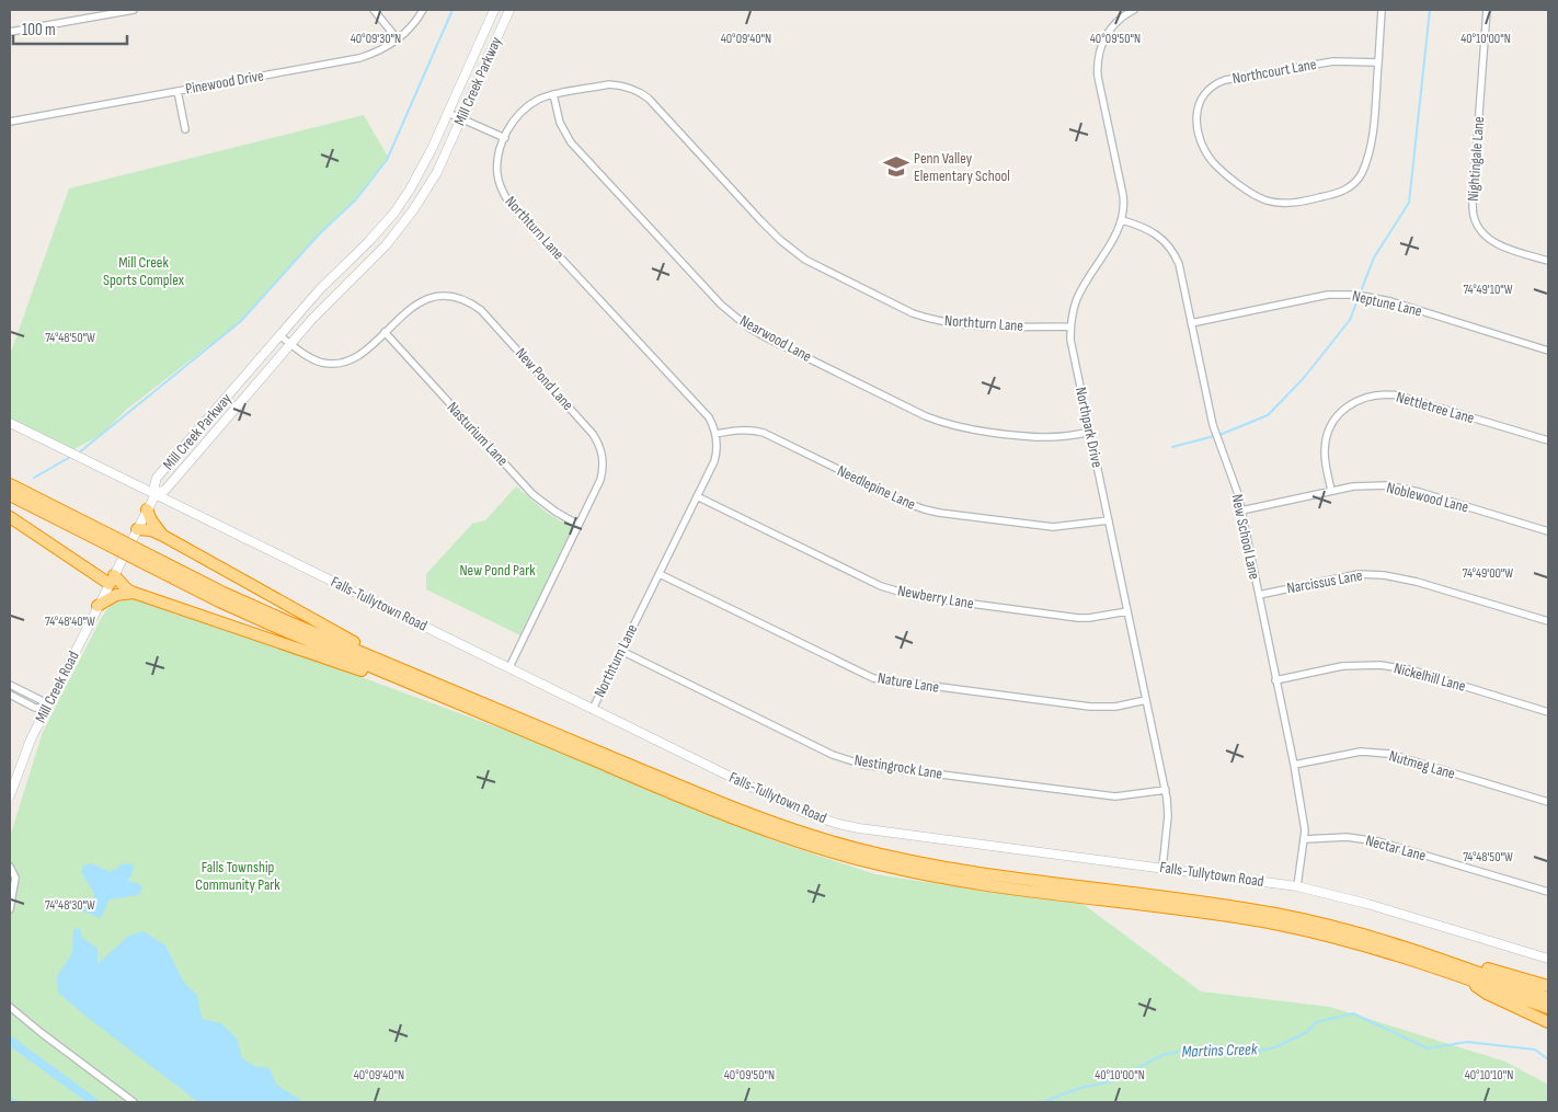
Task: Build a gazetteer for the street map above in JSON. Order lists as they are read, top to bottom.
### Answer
{
  "streets": {
    "main road": ["Mill Creek Parkway", "Falls-Tullytown Road", "Mill Creek Road"],
    "street": [
      "Northcourt Lane",
      "Pinewood Drive",
      "Nightingale Lane",
      "Northturn Lane",
      "Neptune Lane",
      "Nearwood Lane",
      "New Pond Lane",
      "Nettletree Lane",
      "Northpark Drive",
      "Nasturium Lane",
      "Needlepine Lane",
      "Noblewood Lane",
      "New School Lane",
      "Narcissus Lane",
      "Newberry Lane",
      "Nickelhill Lane",
      "Nature Lane",
      "Nutmeg Lane",
      "Nestingrock Lane",
      "Nectar Lane"
    ]
  },
  "crossings": [
    ["Mill Creek Parkway", "New Pond Lane"],
    ["Mill Creek Parkway", "Falls-Tullytown Road"],
    ["Mill Creek Parkway", "Mill Creek Road"],
    ["Northturn Lane", "Nearwood Lane"],
    ["Northturn Lane", "Northpark Drive"],
    ["Northturn Lane", "Needlepine Lane"],
    ["Northturn Lane", "Newberry Lane"],
    ["Northturn Lane", "Falls-Tullytown Road"],
    ["Northturn Lane", "Nature Lane"],
    ["Northturn Lane", "Nestingrock Lane"],
    ["Neptune Lane", "New School Lane"],
    ["Nearwood Lane", "Northpark Drive"],
    ["New Pond Lane", "Nasturium Lane"],
    ["New Pond Lane", "Falls-Tullytown Road"],
    ["Nettletree Lane", "Noblewood Lane"],
    ["Northpark Drive", "Needlepine Lane"],
    ["Northpark Drive", "New School Lane"],
    ["Northpark Drive", "Newberry Lane"],
    ["Northpark Drive", "Falls-Tullytown Road"],
    ["Northpark Drive", "Nature Lane"],
    ["Northpark Drive", "Nestingrock Lane"],
    ["Noblewood Lane", "New School Lane"],
    ["New School Lane", "Narcissus Lane"],
    ["New School Lane", "Falls-Tullytown Road"],
    ["New School Lane", "Nickelhill Lane"],
    ["New School Lane", "Nutmeg Lane"],
    ["New School Lane", "Nectar Lane"],
    ["Falls-Tullytown Road", "Mill Creek Road"]
  ],
  "water": ["Martins Creek"],
  "parks": ["Mill Creek Sports Complex", "New Pond Park", "Falls Township Community Park"],
  "places": {
    "school or university": ["Penn Valley Elementary School"]
  },
  "scale_bar": "100 m",
  "coordinates": [
    "40°09'30\"N",
    "40°09'40\"N",
    "40°09'50\"N",
    "40°10'00\"N",
    "74°49'10\"W",
    "74°48'50\"W",
    "74°49'00\"W",
    "74°48'40\"W",
    "74°48'30\"W",
    "40°10'10\"N"
  ]
}
